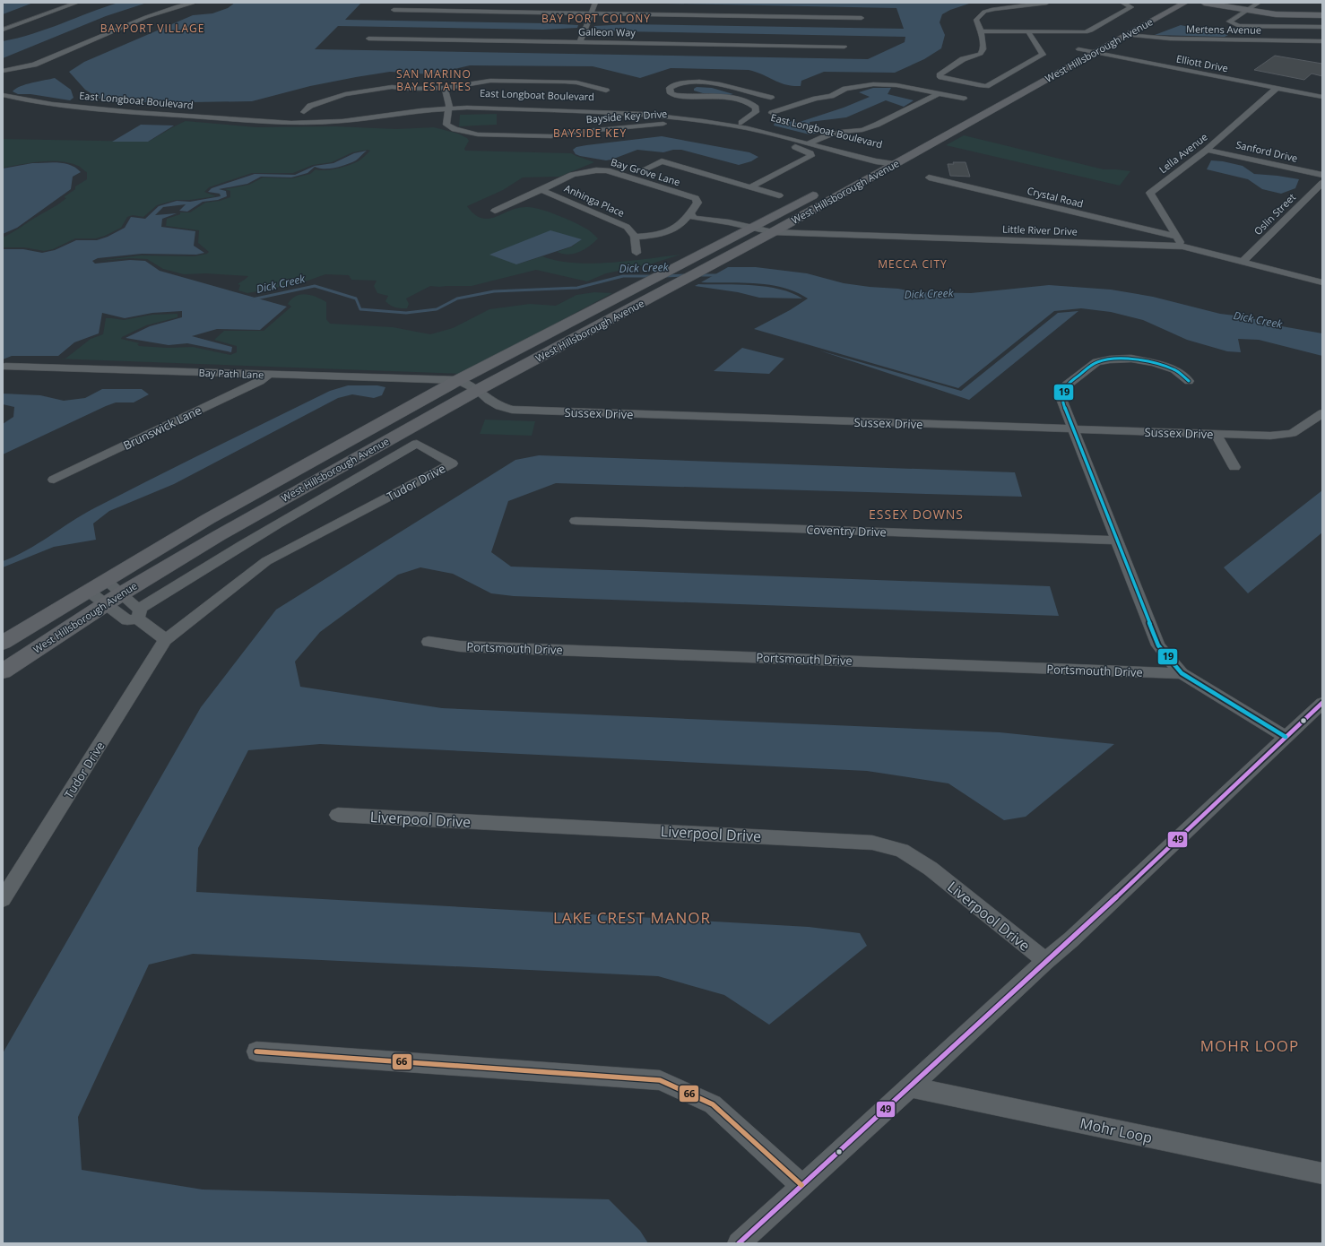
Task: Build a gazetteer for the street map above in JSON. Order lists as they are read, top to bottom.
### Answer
{
  "streets": {
    "main road": ["West Hillsborough Avenue"],
    "street": [
      "Mertens Avenue",
      "Galleon Way",
      "Elliott Drive",
      "East Longboat Boulevard",
      "Bayside Key Drive",
      "Sanford Drive",
      "Lella Avenue",
      "Bay Grove Lane",
      "Crystal Road",
      "Anhinga Place",
      "Oslin Street",
      "Little River Drive",
      "Bay Path Lane",
      "Sussex Drive",
      "Brunswick Lane",
      "Tudor Drive",
      "Coventry Drive",
      "Portsmouth Drive",
      "Liverpool Drive",
      "Mohr Loop"
    ]
  },
  "crossings": [
    ["Mertens Avenue", "West Hillsborough Avenue"],
    ["West Hillsborough Avenue", "Elliott Drive"],
    ["West Hillsborough Avenue", "East Longboat Boulevard"],
    ["West Hillsborough Avenue", "Little River Drive"],
    ["West Hillsborough Avenue", "Bay Path Lane"],
    ["West Hillsborough Avenue", "Sussex Drive"],
    ["Elliott Drive", "Lella Avenue"],
    ["East Longboat Boulevard", "Bayside Key Drive"],
    ["Sanford Drive", "Lella Avenue"],
    ["Lella Avenue", "Crystal Road"],
    ["Lella Avenue", "Little River Drive"],
    ["Bay Grove Lane", "Anhinga Place"],
    ["Oslin Street", "Little River Drive"],
    ["Bay Path Lane", "Sussex Drive"],
    ["Bay Path Lane", "Brunswick Lane"]
  ],
  "districts": [
    "BAY PORT COLONY",
    "BAYPORT VILLAGE",
    "SAN MARINO BAY ESTATES",
    "BAYSIDE KEY",
    "MECCA CITY",
    "ESSEX DOWNS",
    "LAKE CREST MANOR",
    "MOHR LOOP"
  ],
  "water": ["Dick Creek"],
  "lines": ["transit line 19", "transit line 49", "transit line 66"]
}
